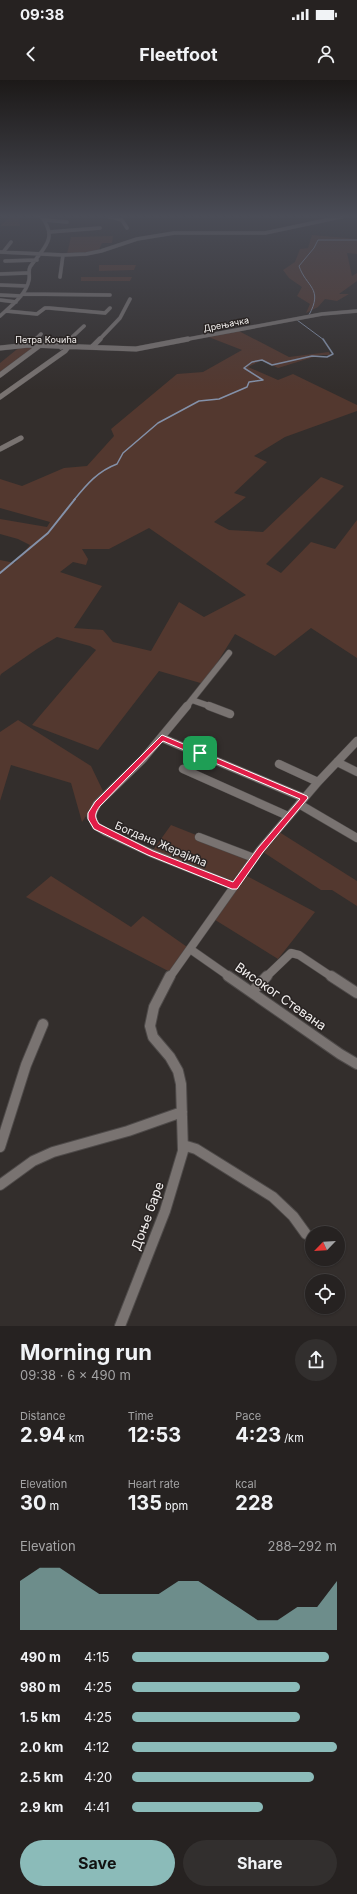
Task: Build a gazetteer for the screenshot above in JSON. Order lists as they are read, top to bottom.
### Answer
{
  "streets": {
    "street": [
      "Дрењачка",
      "Петра Кочића",
      "Богдана Жерајића",
      "Високог Стевана",
      "Доње баре"
    ]
  },
  "crossings": [
    ["Дрењачка", "Петра Кочића"],
    ["Богдана Жерајића", "Доње баре"],
    ["Високог Стевана", "Доње баре"]
  ],
  "north": "bottom left",
  "page": {
    "status": "09:38",
    "header": "Fleetfoot",
    "heading": ["Morning run", "09:38 · 6 × 490 m"],
    "stats": [
      ["Distance", "2.94 km"],
      ["Time", "12:53"],
      ["Pace", "4:23 /km"],
      ["Elevation", "30 m"],
      ["Heart rate", "135 bpm"],
      ["kcal", "228"]
    ],
    "chart": ["Elevation", "288–292 m"],
    "list": [
      {
        "name": "490 m",
        "note": "4:15"
      },
      {
        "name": "980 m",
        "note": "4:25"
      },
      {
        "name": "1.5 km",
        "note": "4:25"
      },
      {
        "name": "2.0 km",
        "note": "4:12"
      },
      {
        "name": "2.5 km",
        "note": "4:20"
      },
      {
        "name": "2.9 km",
        "note": "4:41"
      }
    ],
    "buttons": ["Save", "Share"]
  }
}
